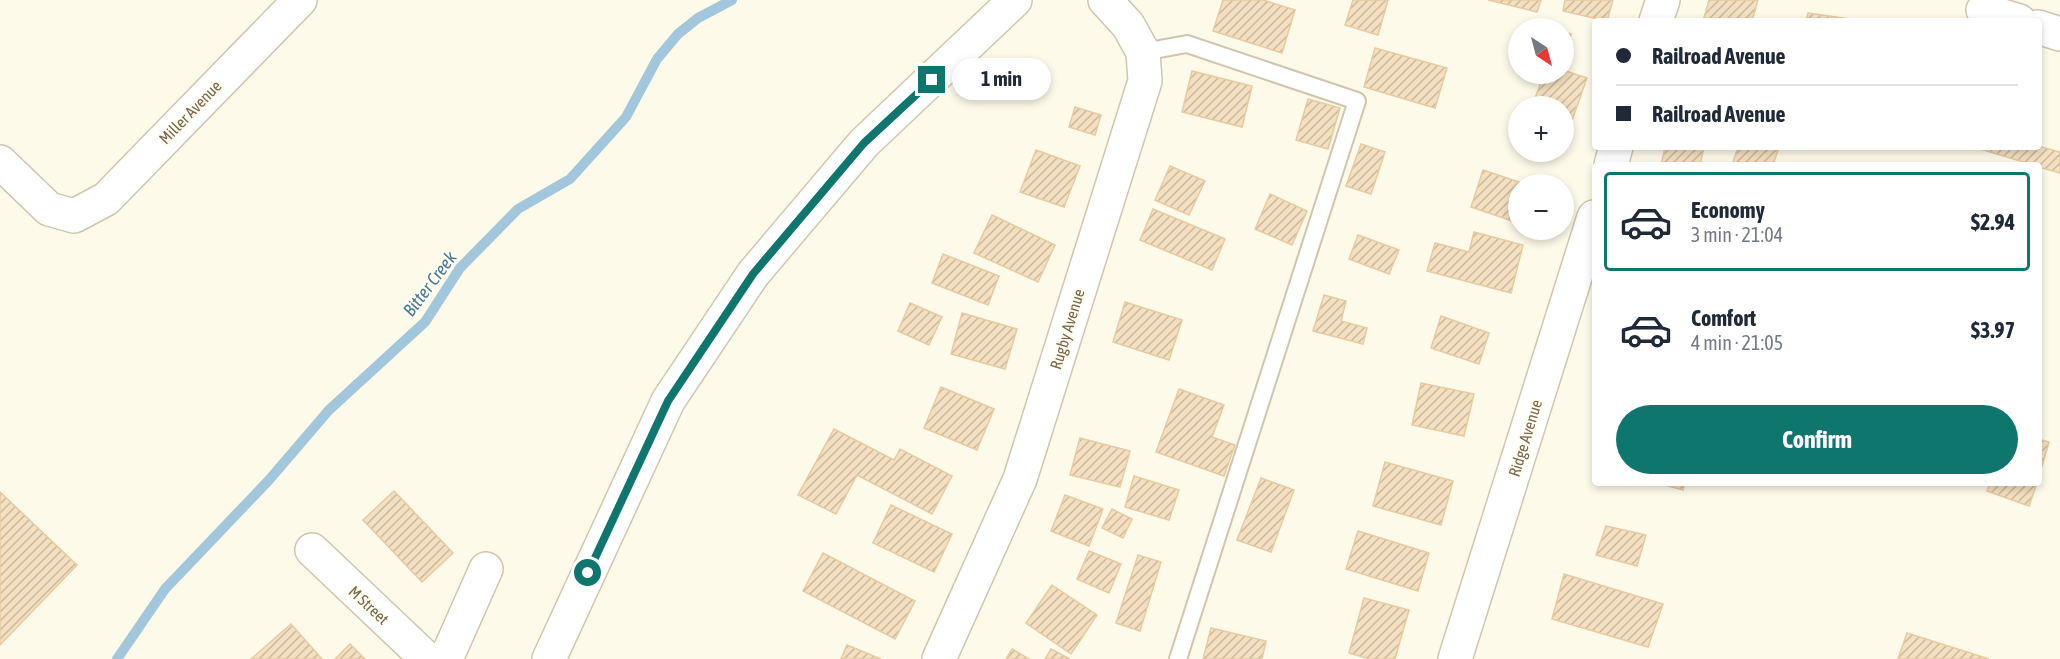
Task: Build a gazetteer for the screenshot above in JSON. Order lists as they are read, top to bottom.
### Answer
{
  "streets": {
    "street": [
      "Miller Avenue",
      "Rugby Avenue",
      "Ridge Avenue",
      "M Street"
    ]
  },
  "water": ["Bitter Creek"],
  "north": "bottom right",
  "page": {
    "map_buttons": ["+", "−"],
    "banner": ["Railroad Avenue", "Railroad Avenue"],
    "bubble": "1 min",
    "list": [
      {
        "name": "Economy",
        "note": "3 min · 21:04",
        "value": "$2.94"
      },
      {
        "name": "Comfort",
        "note": "4 min · 21:05",
        "value": "$3.97"
      }
    ],
    "buttons": "Confirm"
  }
}
